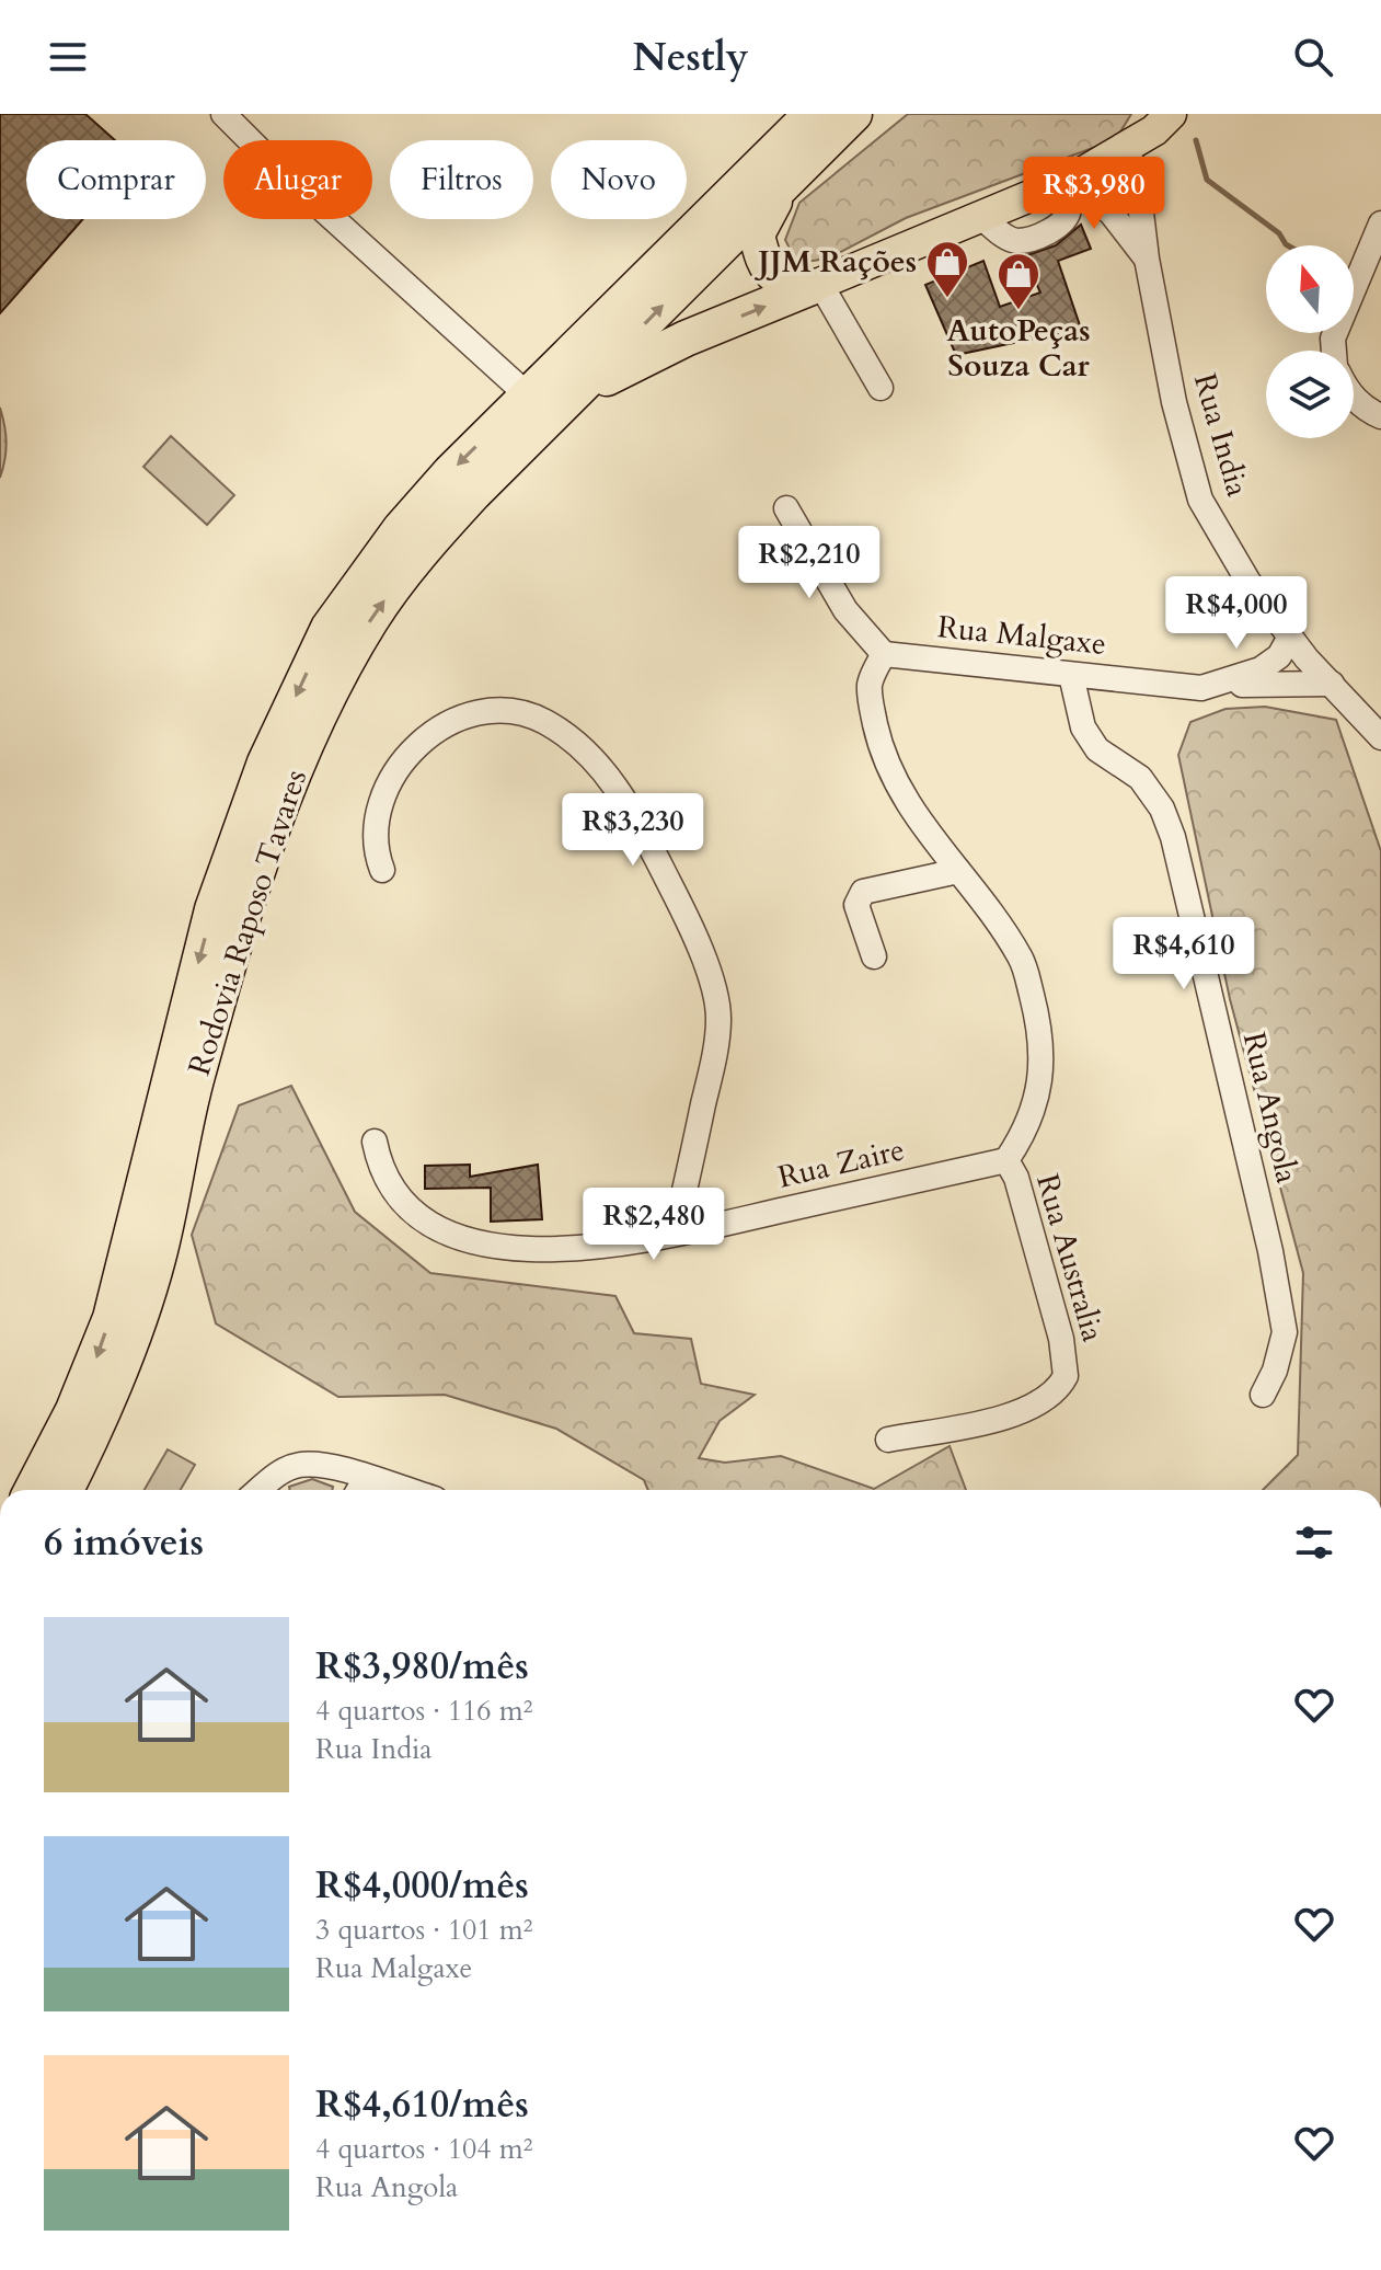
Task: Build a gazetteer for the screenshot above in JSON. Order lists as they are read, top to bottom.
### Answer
{
  "streets": {
    "highway": ["Rodovia Raposo Tavares"],
    "street": [
      "Rua India",
      "Rua Malgaxe",
      "Rua Angola",
      "Rua Zaire",
      "Rua Australia"
    ]
  },
  "crossings": [
    ["Rua India", "Rua Malgaxe"],
    ["Rua Malgaxe", "Rua Angola"],
    ["Rua Malgaxe", "Rua Australia"],
    ["Rua Zaire", "Rua Australia"]
  ],
  "places": {
    "shop": ["JJM Rações", "AutoPeças Souza Car"]
  },
  "north": "top",
  "page": {
    "header": "Nestly",
    "chip": [
      "Comprar",
      "Alugar",
      "Filtros",
      "Novo"
    ],
    "price": [
      "R$3,980",
      "R$2,210",
      "R$4,000",
      "R$3,230",
      "R$4,610",
      "R$2,480"
    ],
    "heading": "6 imóveis",
    "list": [
      {
        "name": "R$3,980/mês",
        "note": "4 quartos · 116 m² · Rua India"
      },
      {
        "name": "R$4,000/mês",
        "note": "3 quartos · 101 m² · Rua Malgaxe"
      },
      {
        "name": "R$4,610/mês",
        "note": "4 quartos · 104 m² · Rua Angola"
      }
    ]
  }
}
